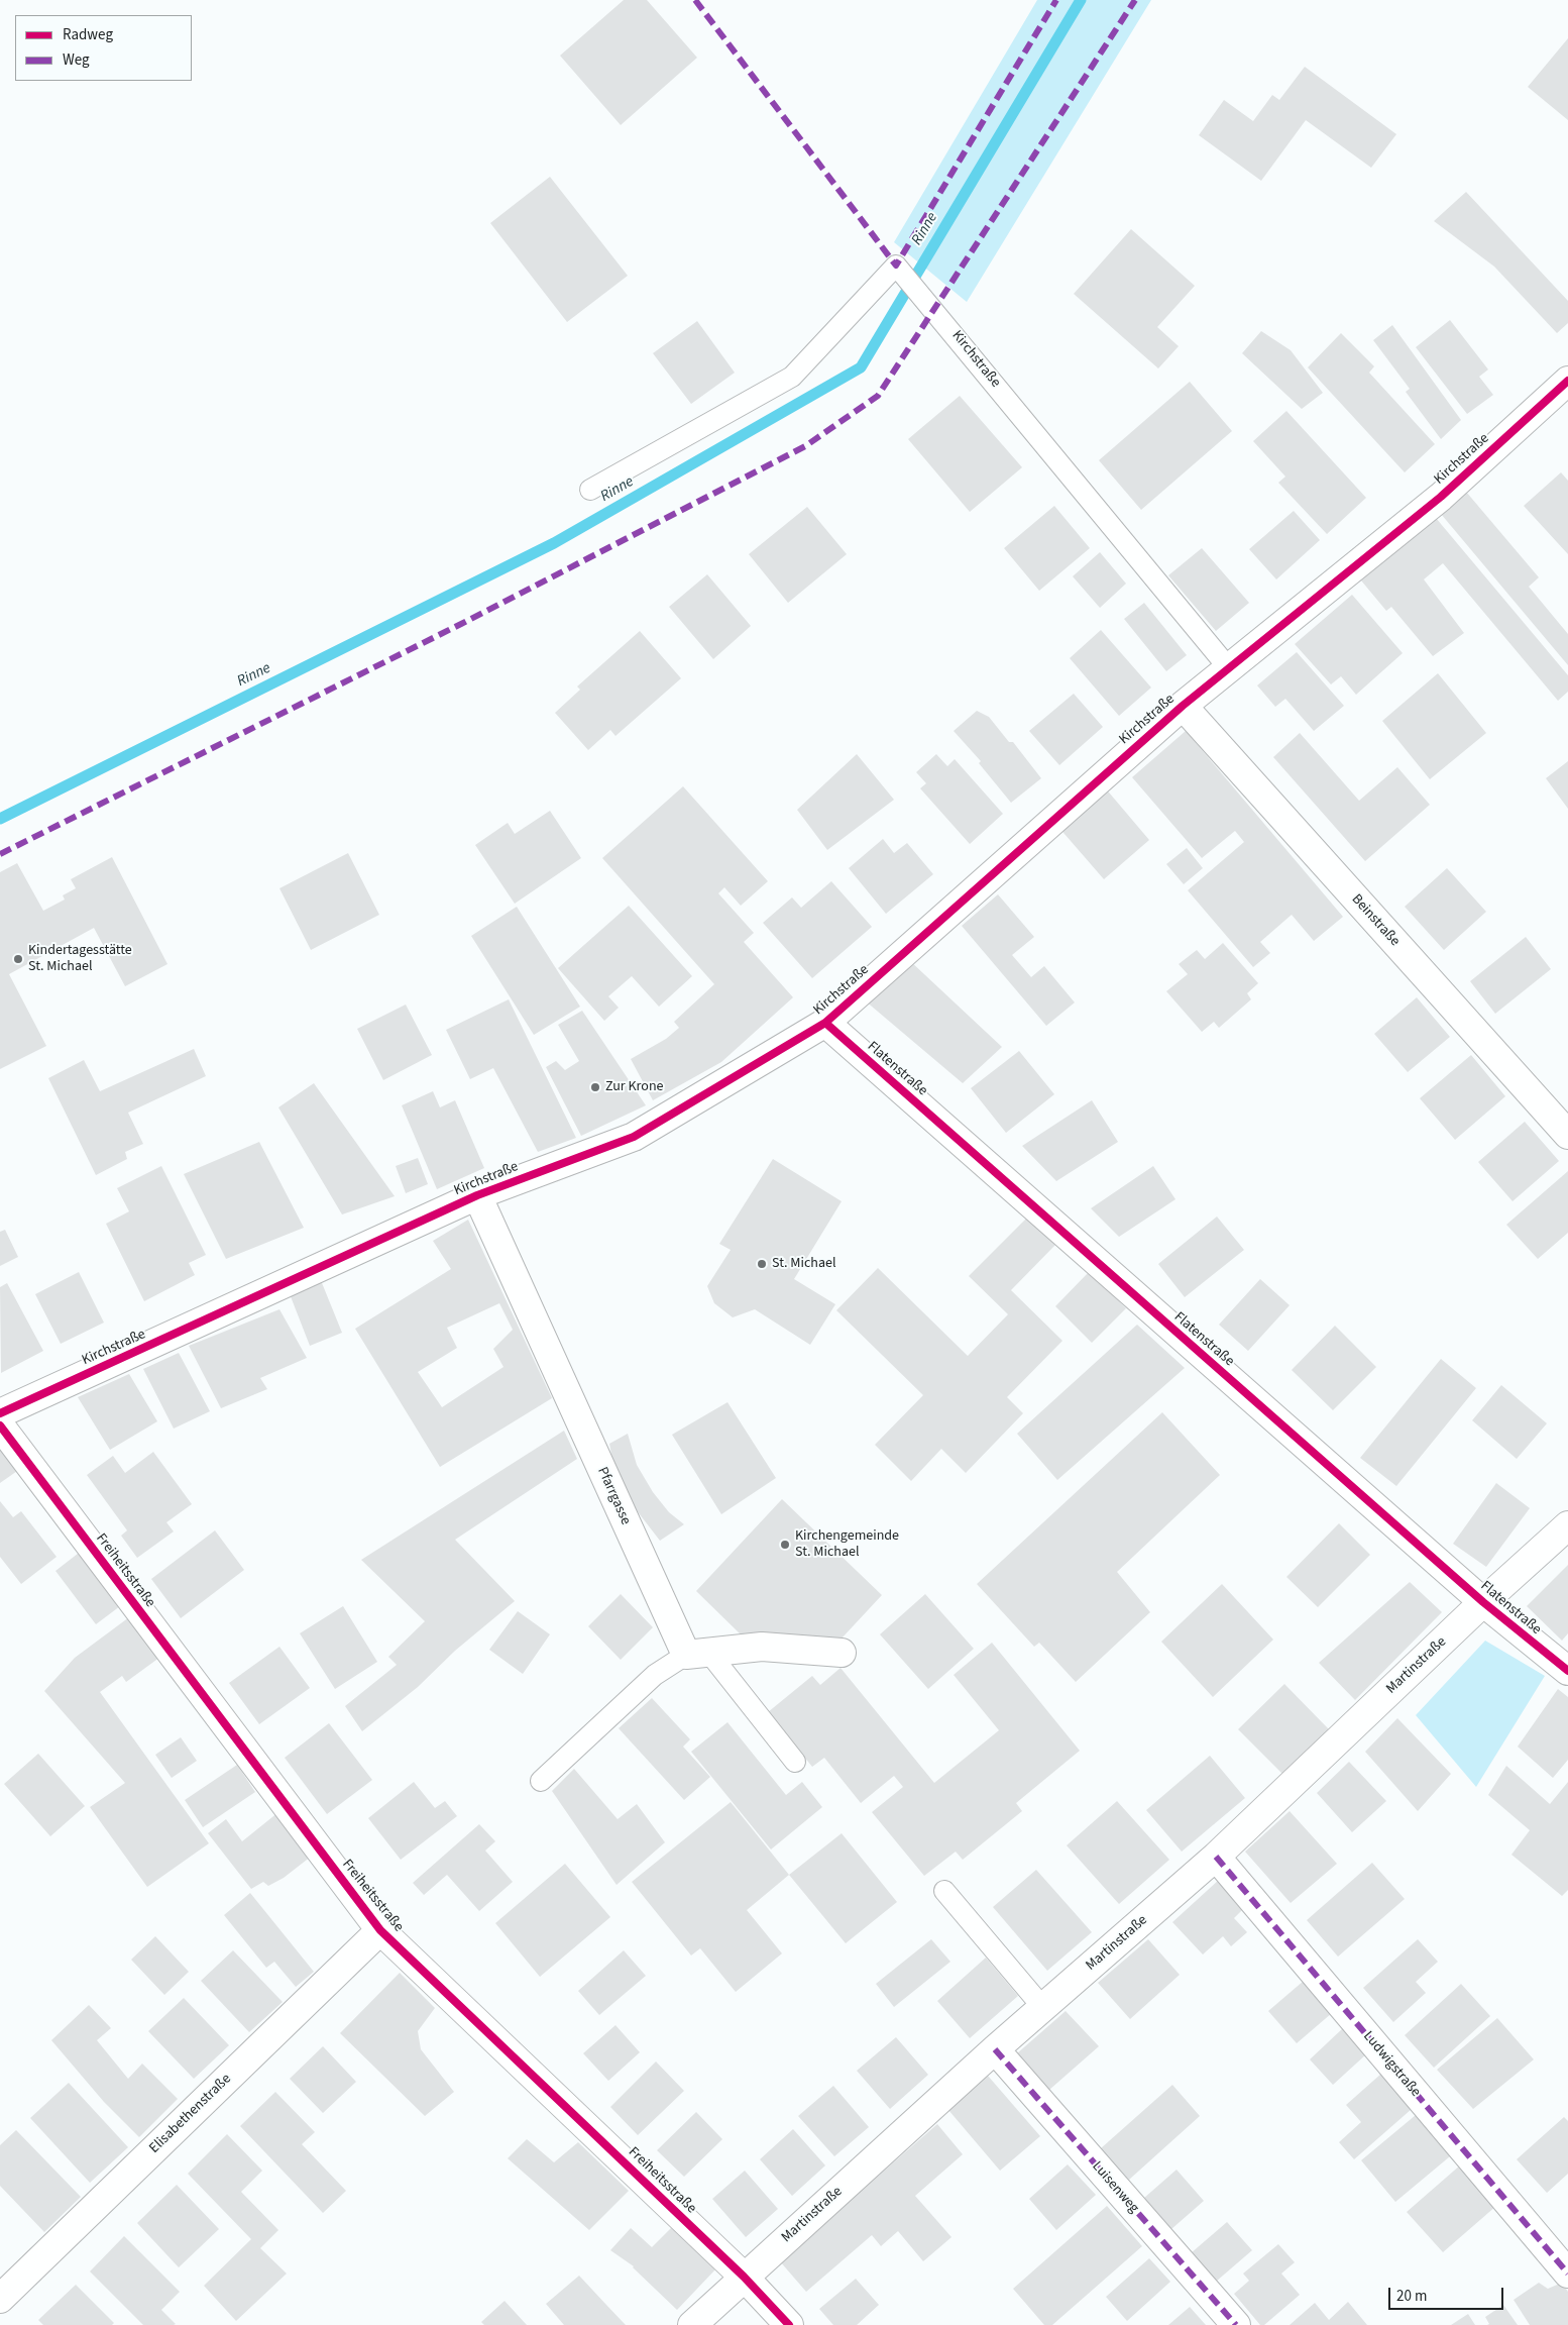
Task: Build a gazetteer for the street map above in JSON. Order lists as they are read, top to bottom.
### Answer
{
  "streets": {
    "street": [
      "Kirchstraße",
      "Beinstraße",
      "Flatenstraße",
      "Pfarrgasse",
      "Freiheitsstraße",
      "Martinstraße",
      "Ludwigstraße",
      "Elisabethenstraße",
      "Luisenweg"
    ]
  },
  "crossings": [
    ["Kirchstraße", "Beinstraße"],
    ["Kirchstraße", "Flatenstraße"],
    ["Kirchstraße", "Pfarrgasse"],
    ["Flatenstraße", "Martinstraße"],
    ["Freiheitsstraße", "Martinstraße"],
    ["Freiheitsstraße", "Elisabethenstraße"],
    ["Martinstraße", "Ludwigstraße"],
    ["Martinstraße", "Luisenweg"]
  ],
  "water": ["Rinne"],
  "places": [
    "Kindertagesstätte St. Michael",
    "Zur Krone",
    "St. Michael",
    "Kirchengemeinde St. Michael"
  ],
  "legend": ["Radweg", "Weg"],
  "scale_bar": "20 m"
}
